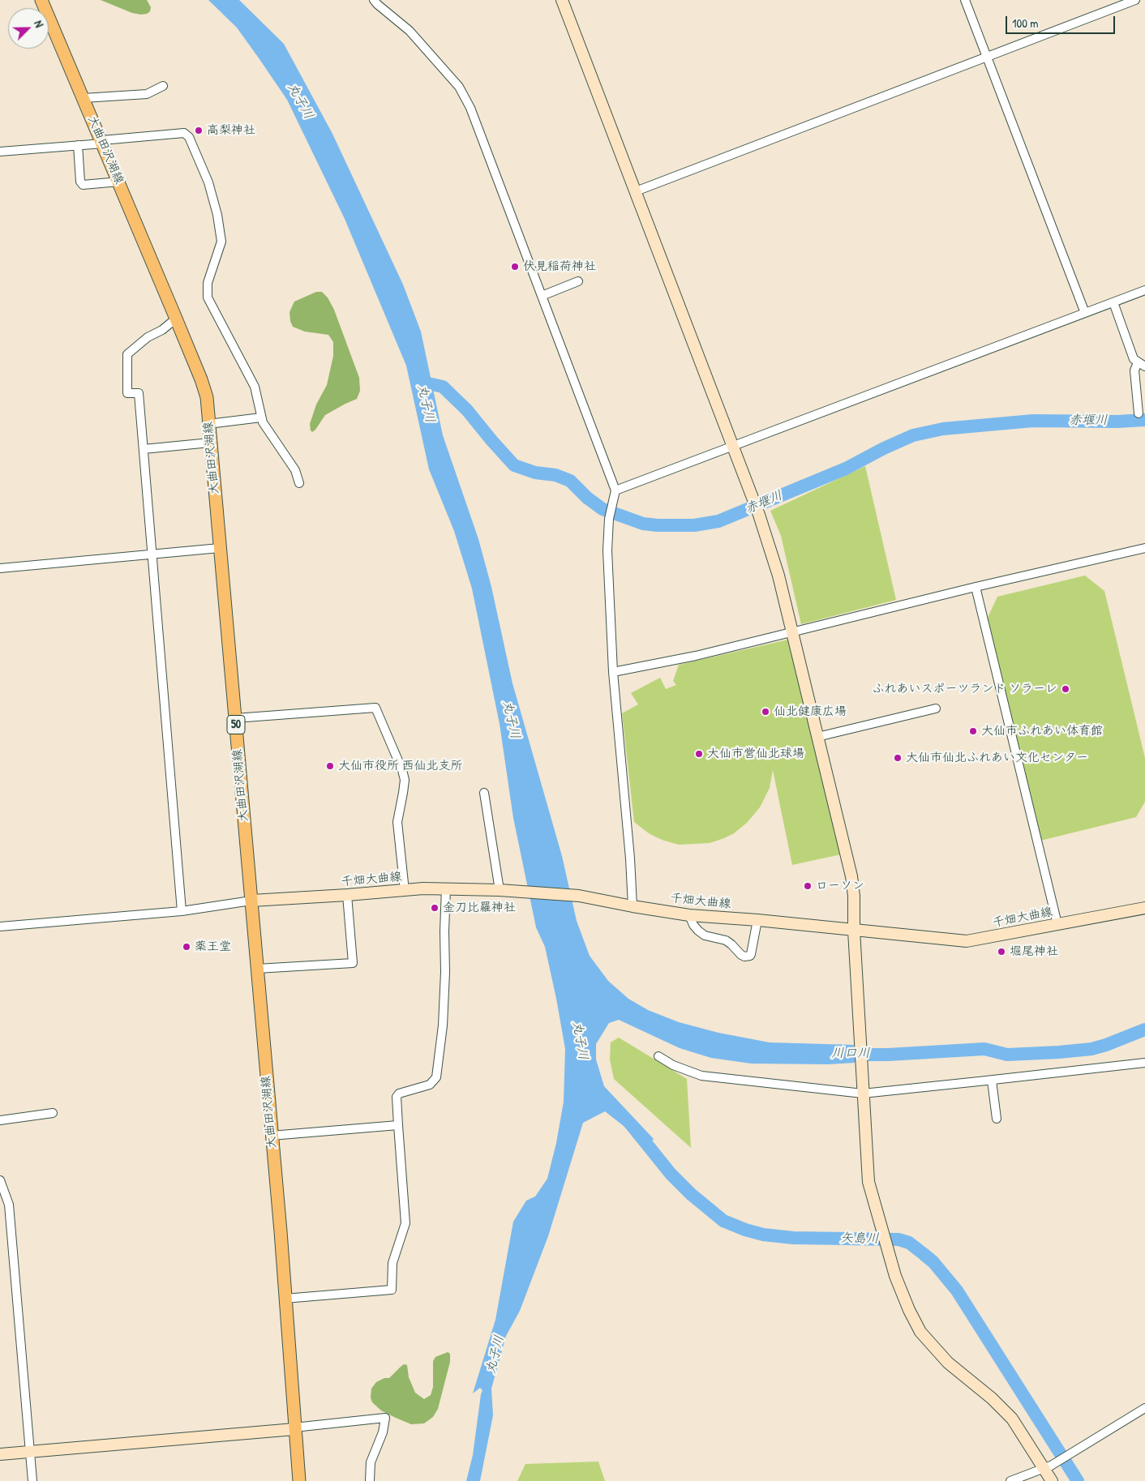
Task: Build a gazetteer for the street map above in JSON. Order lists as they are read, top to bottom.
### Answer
{
  "streets": {
    "main road": ["大曲田沢湖線", "50"],
    "street": ["千畑大曲線"]
  },
  "crossings": [
    ["大曲田沢湖線", "千畑大曲線"]
  ],
  "water": [
    "丸子川",
    "赤堰川",
    "川口川",
    "矢島川"
  ],
  "places": [
    "高梨神社",
    "伏見稲荷神社",
    "ふれあいスポーツランド ソラーレ",
    "仙北健康広場",
    "大仙市ふれあい体育館",
    "大仙市営仙北球場",
    "大仙市仙北ふれあい文化センター",
    "大仙市役所 西仙北支所",
    "ローソン",
    "金刀比羅神社",
    "薬王堂",
    "堀尾神社"
  ],
  "scale_bar": "100 m",
  "north": "top right"
}
